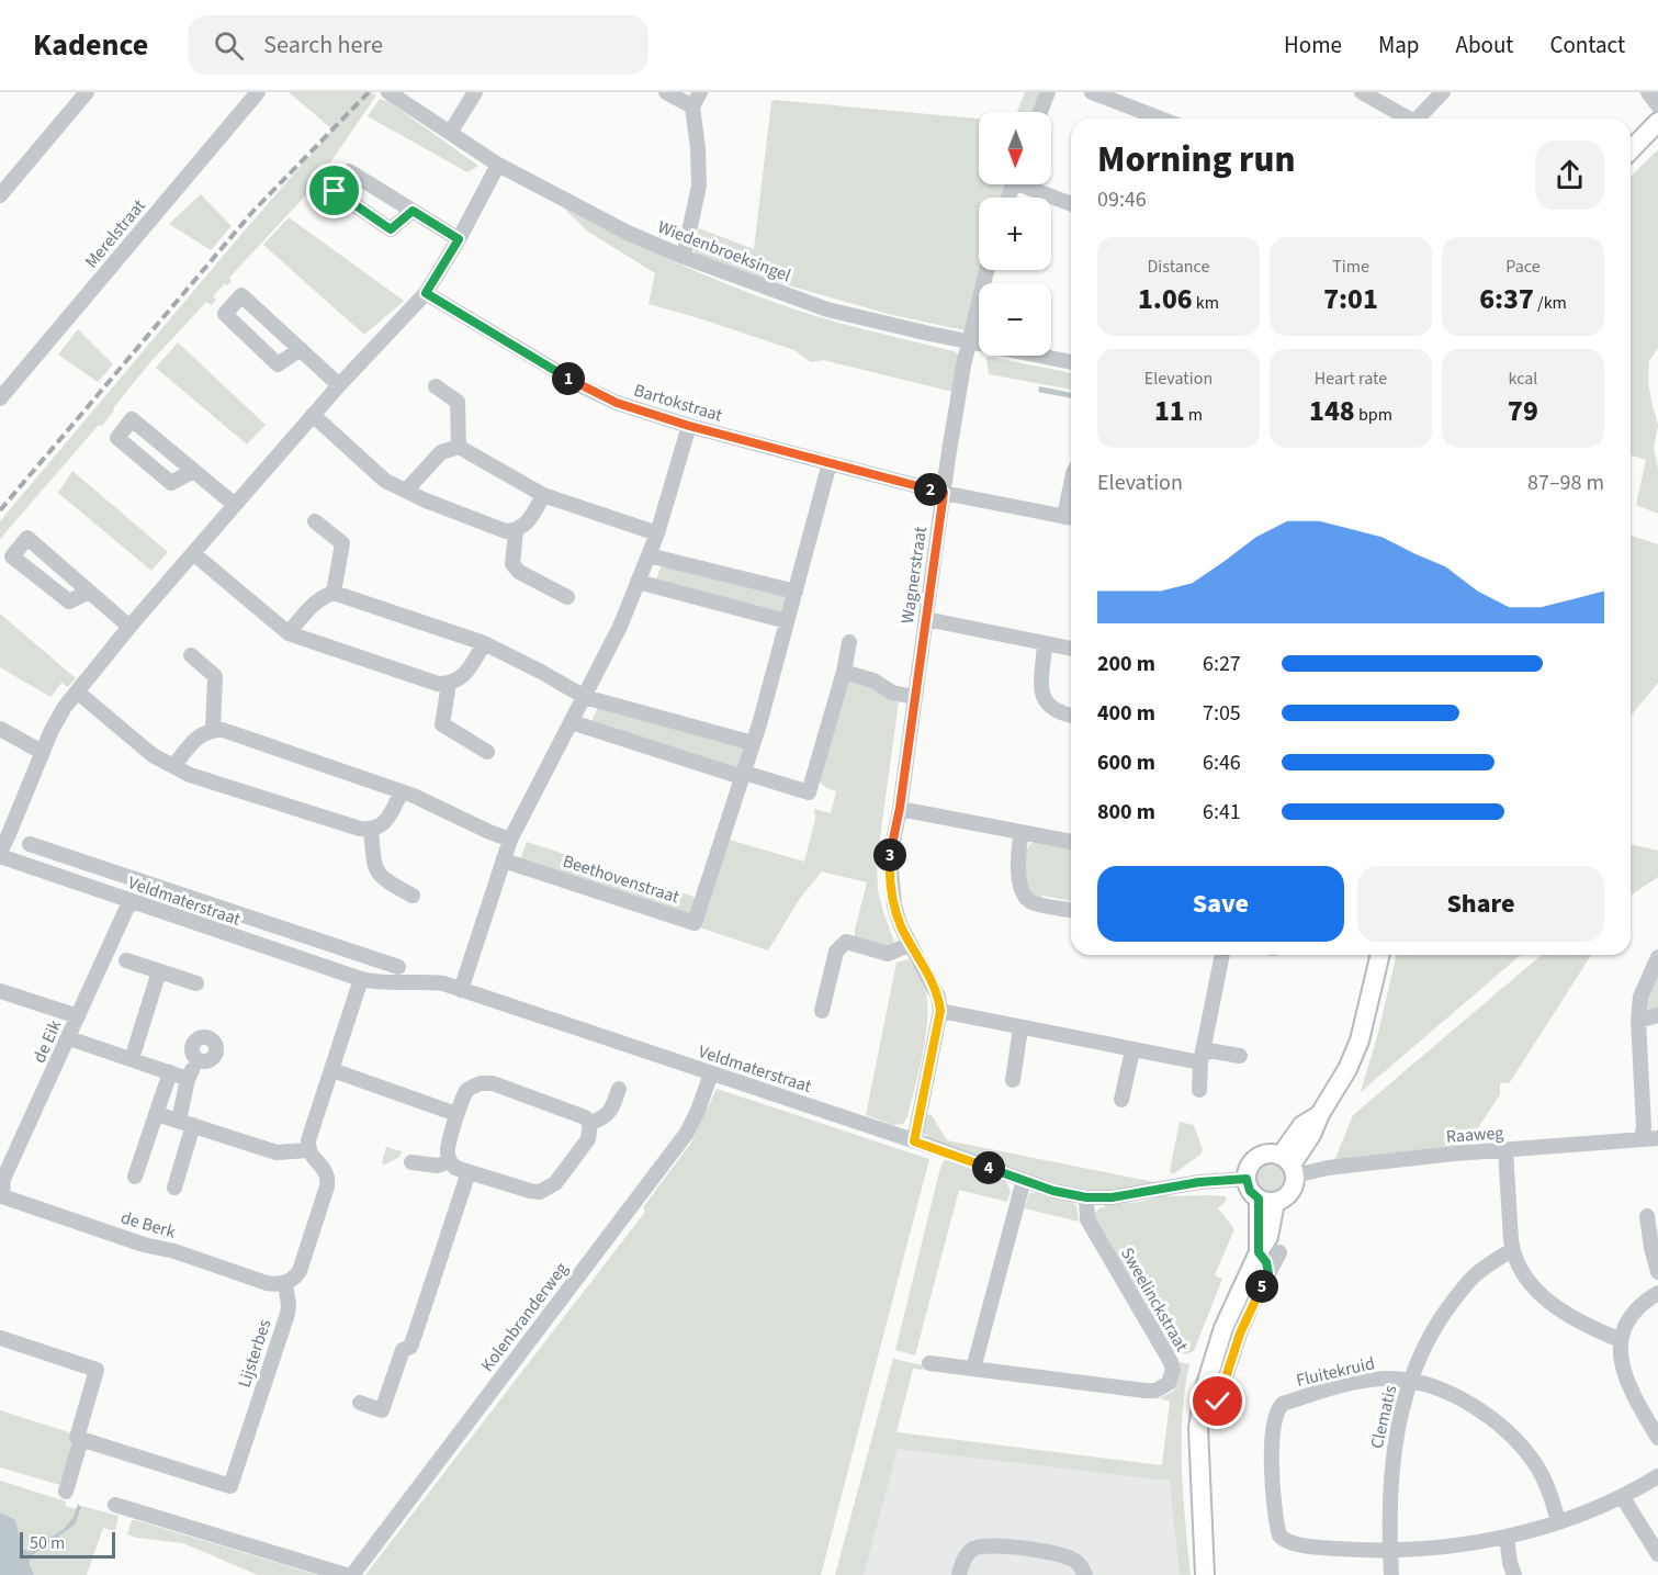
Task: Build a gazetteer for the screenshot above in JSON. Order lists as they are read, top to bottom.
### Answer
{
  "streets": {
    "street": [
      "Merelstraat",
      "Wiedenbroeksingel",
      "Bartokstraat",
      "Wagnerstraat",
      "Beethovenstraat",
      "Veldmaterstraat",
      "de Eik",
      "Raaweg",
      "de Berk",
      "Sweelinckstraat",
      "Kolenbranderweg",
      "Lijsterbes",
      "Fluitekruid",
      "Clematis"
    ]
  },
  "crossings": [
    ["Wiedenbroeksingel", "Wagnerstraat"],
    ["Bartokstraat", "Wagnerstraat"],
    ["Bartokstraat", "Beethovenstraat"],
    ["Veldmaterstraat", "de Eik"],
    ["Veldmaterstraat", "Raaweg"],
    ["Veldmaterstraat", "Sweelinckstraat"],
    ["Veldmaterstraat", "Kolenbranderweg"],
    ["de Eik", "de Berk"],
    ["de Berk", "Lijsterbes"],
    ["Fluitekruid", "Clematis"]
  ],
  "scale_bar": "50 m",
  "north": "bottom",
  "page": {
    "header": "Kadence",
    "search": "Search here",
    "nav": [
      "Home",
      "Map",
      "About",
      "Contact"
    ],
    "map_buttons": ["+", "−"],
    "heading": ["Morning run", "09:46"],
    "stats": [
      ["Distance", "1.06 km"],
      ["Time", "7:01"],
      ["Pace", "6:37 /km"],
      ["Elevation", "11 m"],
      ["Heart rate", "148 bpm"],
      ["kcal", "79"]
    ],
    "pins": [
      "1",
      "2",
      "3",
      "4",
      "5"
    ],
    "chart": ["Elevation", "87–98 m"],
    "list": [
      {
        "name": "200 m",
        "note": "6:27"
      },
      {
        "name": "400 m",
        "note": "7:05"
      },
      {
        "name": "600 m",
        "note": "6:46"
      },
      {
        "name": "800 m",
        "note": "6:41"
      }
    ],
    "buttons": ["Save", "Share"],
    "scale": "50 m"
  }
}
